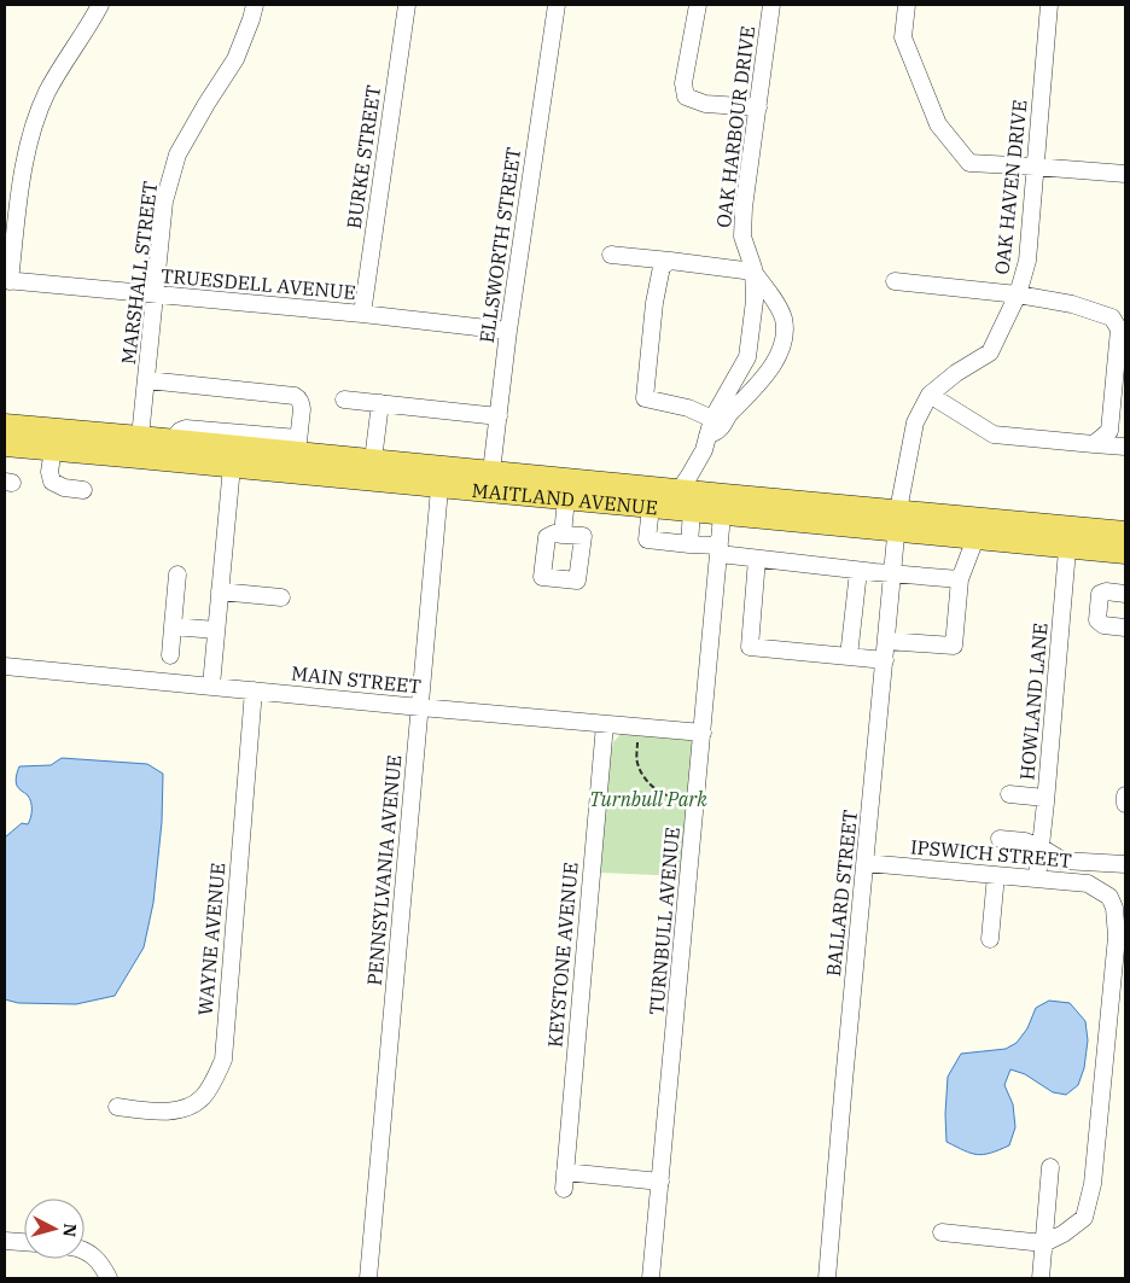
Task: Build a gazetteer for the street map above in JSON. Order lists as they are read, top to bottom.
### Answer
{
  "streets": {
    "main road": ["MAITLAND AVENUE"],
    "street": [
      "OAK HARBOUR DRIVE",
      "BURKE STREET",
      "OAK HAVEN DRIVE",
      "ELLSWORTH STREET",
      "MARSHALL STREET",
      "TRUESDELL AVENUE",
      "MAIN STREET",
      "HOWLAND LANE",
      "IPSWICH STREET",
      "PENNSYLVANIA AVENUE",
      "BALLARD STREET",
      "TURNBULL AVENUE",
      "WAYNE AVENUE",
      "KEYSTONE AVENUE"
    ]
  },
  "crossings": [
    ["OAK HARBOUR DRIVE", "MAITLAND AVENUE"],
    ["BURKE STREET", "TRUESDELL AVENUE"],
    ["OAK HAVEN DRIVE", "MAITLAND AVENUE"],
    ["OAK HAVEN DRIVE", "BALLARD STREET"],
    ["ELLSWORTH STREET", "TRUESDELL AVENUE"],
    ["ELLSWORTH STREET", "MAITLAND AVENUE"],
    ["MARSHALL STREET", "TRUESDELL AVENUE"],
    ["MARSHALL STREET", "MAITLAND AVENUE"],
    ["MAITLAND AVENUE", "HOWLAND LANE"],
    ["MAITLAND AVENUE", "PENNSYLVANIA AVENUE"],
    ["MAITLAND AVENUE", "BALLARD STREET"],
    ["MAITLAND AVENUE", "TURNBULL AVENUE"],
    ["MAIN STREET", "PENNSYLVANIA AVENUE"],
    ["MAIN STREET", "TURNBULL AVENUE"],
    ["MAIN STREET", "WAYNE AVENUE"],
    ["MAIN STREET", "KEYSTONE AVENUE"],
    ["HOWLAND LANE", "IPSWICH STREET"],
    ["IPSWICH STREET", "BALLARD STREET"],
    ["TURNBULL AVENUE", "KEYSTONE AVENUE"]
  ],
  "parks": ["Turnbull Park"],
  "north": "right"
}
